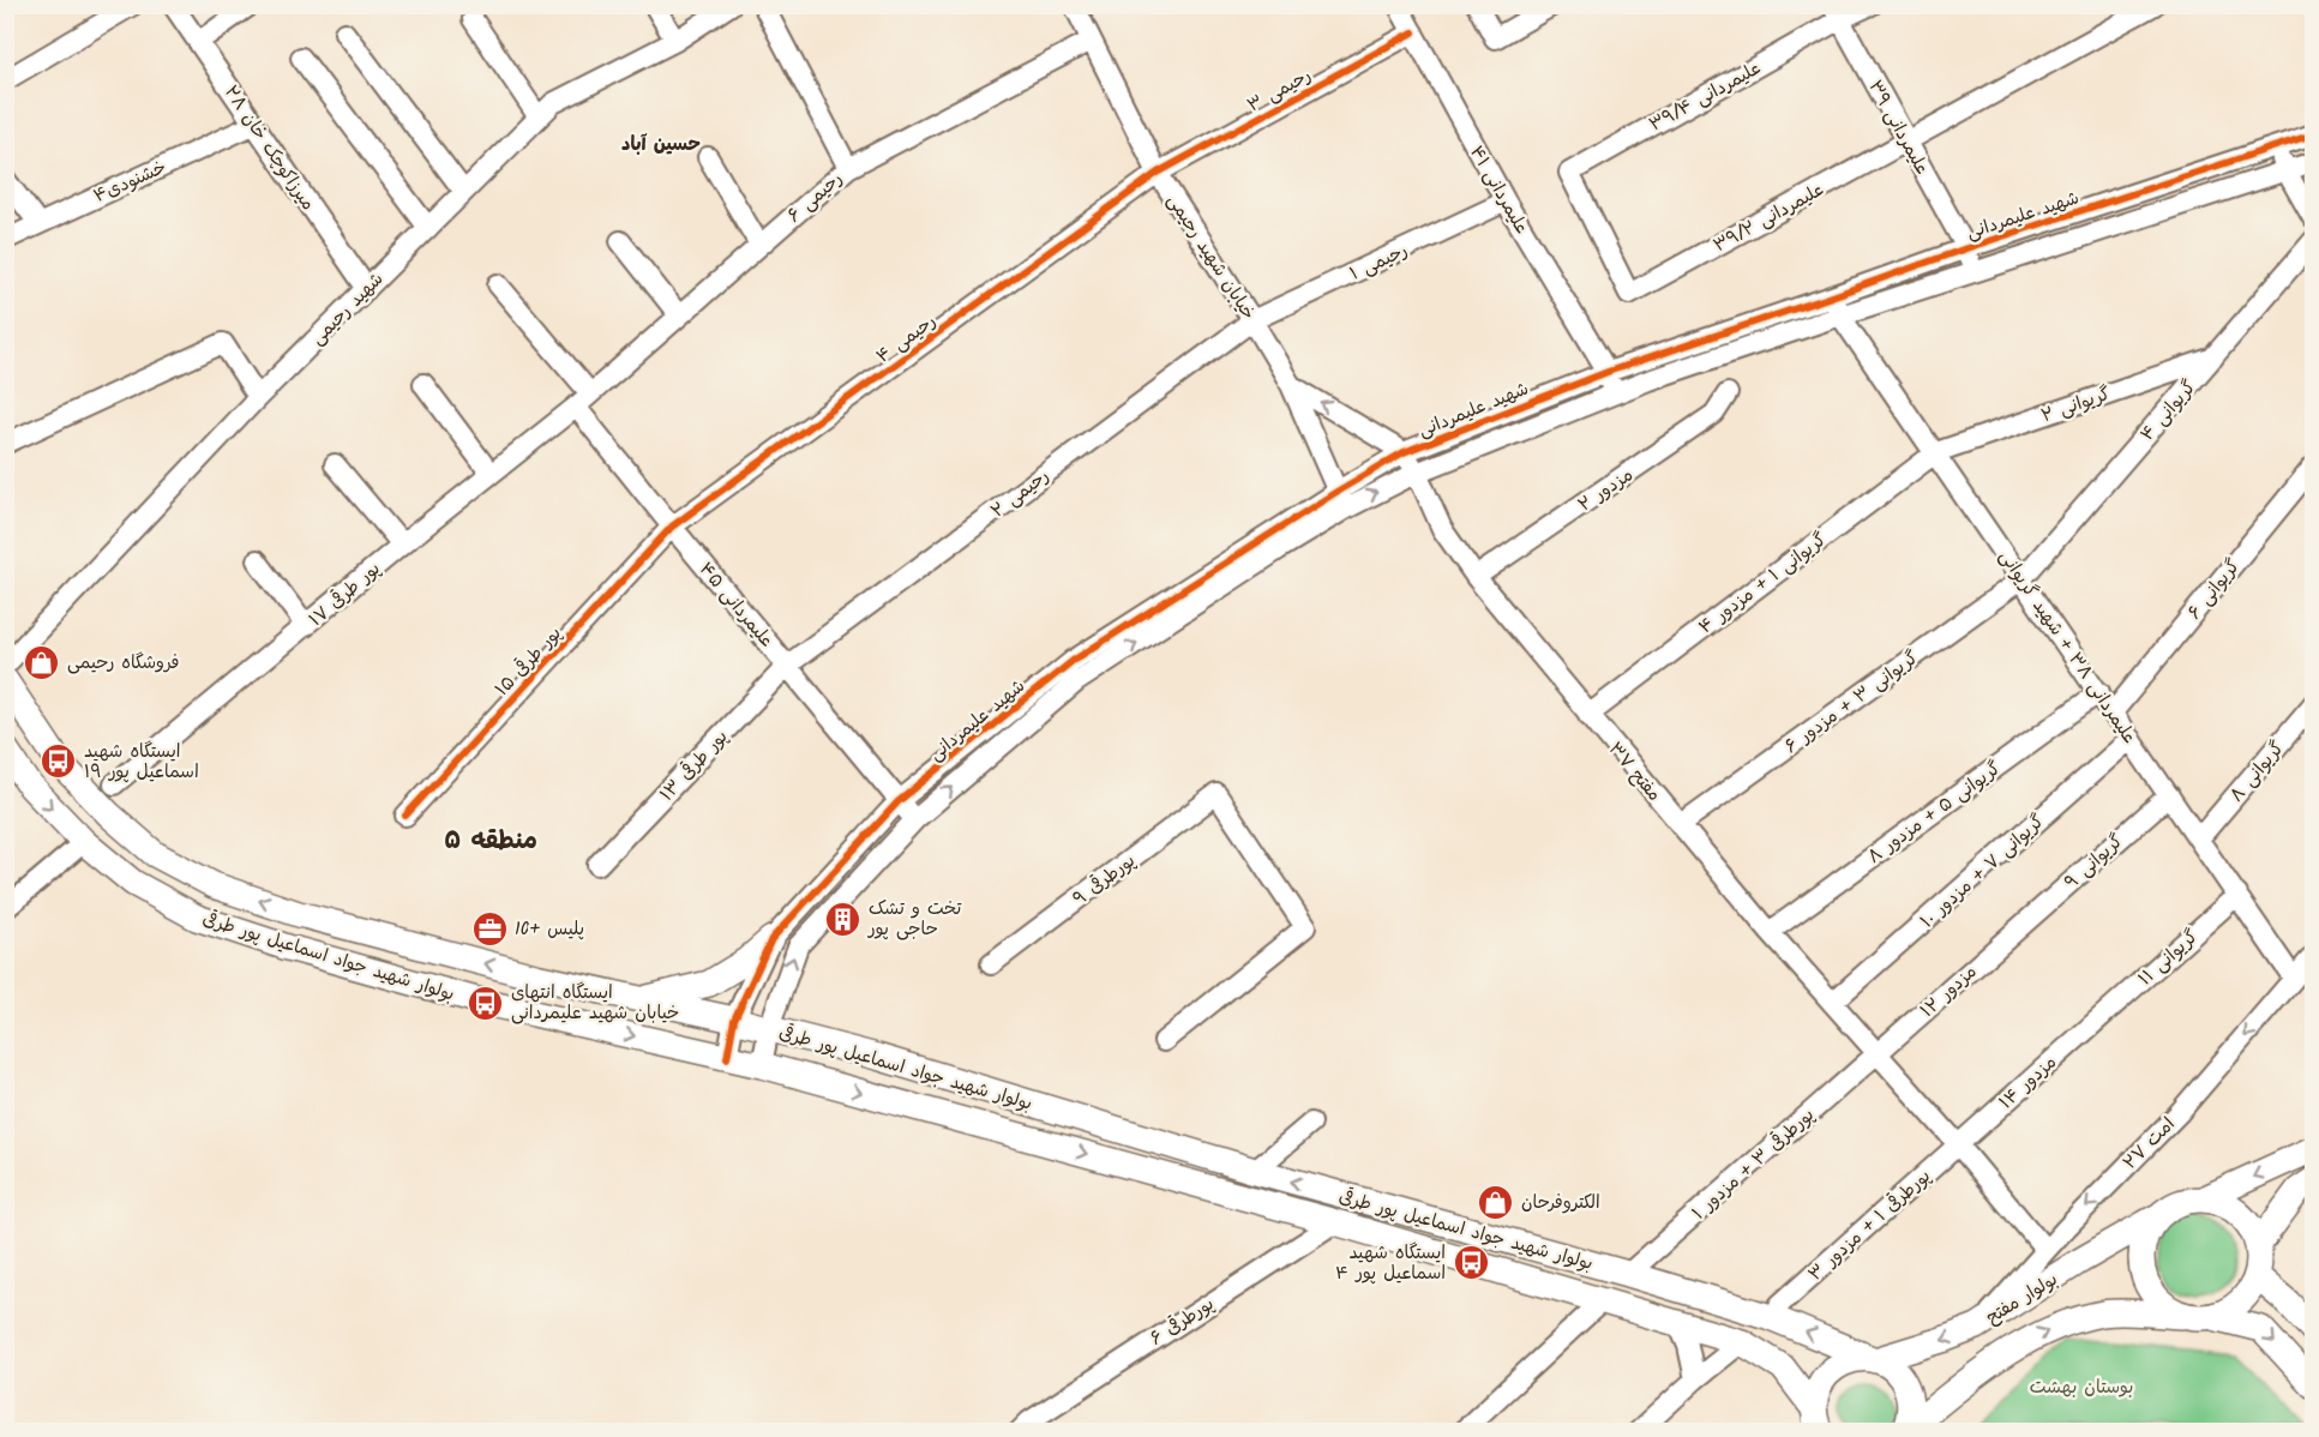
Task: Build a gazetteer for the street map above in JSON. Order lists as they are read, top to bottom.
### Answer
{
  "streets": {
    "main road": ["بولوار شهید جواد اسماعیل پور طرقی", "بولوار مفتح"],
    "street": [
      "رحیمی ۳",
      "علیمردانی ۳۹/۴",
      "علیمردانی ۳۹",
      "میرزاکوچک خان ۲۸",
      "خشنودی۴",
      "علیمردانی ۴۱",
      "رحیمی ۶",
      "شهید علیمردانی",
      "علیمردانی ۳۹/۲",
      "خیابان شهید رحیمی",
      "رحیمی ۱",
      "شهید رحیمی",
      "رحیمی ۴",
      "گریوانی ۲",
      "گریوانی ۴",
      "مزدور ۲",
      "رحیمی ۲",
      "گریوانی ۱ + مزدور ۴",
      "گریوانی ۶",
      "پور طرقی ۱۷",
      "علیمردانی ۴۵",
      "علیمردانی ۳۸ + شهید گریوانی",
      "پور طرقی ۱۵",
      "گریوانی ۳ + مزدور ۶",
      "پور طرقی ۱۳",
      "مفتح ۳۷",
      "گریوانی ۸",
      "گریوانی ۵ + مزدور ۸",
      "گریوانی ۹",
      "گریوانی ۷ + مزدور ۱۰",
      "پورطرقی ۹",
      "گریوانی ۱۱",
      "مزدور ۱۲",
      "مزدور ۱۴",
      "امت ۲۷",
      "پورطرقی ۳ + مزدور ۱",
      "پورطرقی ۱ + مزدور ۳",
      "پورطرقی ۶"
    ]
  },
  "crossings": [
    ["رحیمی ۳", "علیمردانی ۴۱"],
    ["رحیمی ۳", "خیابان شهید رحیمی"],
    ["رحیمی ۳", "رحیمی ۴"],
    ["علیمردانی ۳۹/۴", "علیمردانی ۳۹"],
    ["علیمردانی ۳۹/۴", "علیمردانی ۳۹/۲"],
    ["علیمردانی ۳۹", "شهید علیمردانی"],
    ["علیمردانی ۳۹", "علیمردانی ۳۹/۲"],
    ["میرزاکوچک خان ۲۸", "خشنودی۴"],
    ["میرزاکوچک خان ۲۸", "شهید رحیمی"],
    ["علیمردانی ۴۱", "شهید علیمردانی"],
    ["علیمردانی ۴۱", "رحیمی ۱"],
    ["رحیمی ۶", "خیابان شهید رحیمی"],
    ["رحیمی ۶", "پور طرقی ۱۷"],
    ["رحیمی ۶", "علیمردانی ۴۵"],
    ["شهید علیمردانی", "خیابان شهید رحیمی"],
    ["شهید علیمردانی", "علیمردانی ۴۵"],
    ["شهید علیمردانی", "علیمردانی ۳۸ + شهید گریوانی"],
    ["شهید علیمردانی", "مفتح ۳۷"],
    ["شهید علیمردانی", "بولوار شهید جواد اسماعیل پور طرقی"],
    ["خیابان شهید رحیمی", "رحیمی ۱"],
    ["خیابان شهید رحیمی", "رحیمی ۴"],
    ["خیابان شهید رحیمی", "رحیمی ۲"],
    ["رحیمی ۱", "رحیمی ۲"],
    ["رحیمی ۴", "علیمردانی ۴۵"],
    ["رحیمی ۴", "پور طرقی ۱۵"],
    ["گریوانی ۲", "گریوانی ۴"],
    ["گریوانی ۲", "گریوانی ۱ + مزدور ۴"],
    ["گریوانی ۲", "علیمردانی ۳۸ + شهید گریوانی"],
    ["گریوانی ۴", "علیمردانی ۳۸ + شهید گریوانی"],
    ["گریوانی ۴", "گریوانی ۳ + مزدور ۶"],
    ["مزدور ۲", "مفتح ۳۷"],
    ["رحیمی ۲", "علیمردانی ۴۵"],
    ["رحیمی ۲", "پور طرقی ۱۳"],
    ["گریوانی ۱ + مزدور ۴", "علیمردانی ۳۸ + شهید گریوانی"],
    ["گریوانی ۱ + مزدور ۴", "مفتح ۳۷"],
    ["گریوانی ۶", "علیمردانی ۳۸ + شهید گریوانی"],
    ["پور طرقی ۱۷", "علیمردانی ۴۵"],
    ["علیمردانی ۴۵", "پور طرقی ۱۵"],
    ["علیمردانی ۴۵", "پور طرقی ۱۳"],
    ["علیمردانی ۳۸ + شهید گریوانی", "گریوانی ۳ + مزدور ۶"],
    ["علیمردانی ۳۸ + شهید گریوانی", "گریوانی ۸"],
    ["علیمردانی ۳۸ + شهید گریوانی", "گریوانی ۵ + مزدور ۸"],
    ["علیمردانی ۳۸ + شهید گریوانی", "گریوانی ۹"],
    ["علیمردانی ۳۸ + شهید گریوانی", "گریوانی ۷ + مزدور ۱۰"],
    ["علیمردانی ۳۸ + شهید گریوانی", "گریوانی ۱۱"],
    ["علیمردانی ۳۸ + شهید گریوانی", "امت ۲۷"],
    ["گریوانی ۳ + مزدور ۶", "مفتح ۳۷"],
    ["مفتح ۳۷", "گریوانی ۵ + مزدور ۸"],
    ["مفتح ۳۷", "گریوانی ۷ + مزدور ۱۰"],
    ["مفتح ۳۷", "مزدور ۱۲"],
    ["مفتح ۳۷", "مزدور ۱۴"],
    ["مفتح ۳۷", "امت ۲۷"],
    ["مفتح ۳۷", "پورطرقی ۳ + مزدور ۱"],
    ["مفتح ۳۷", "پورطرقی ۱ + مزدور ۳"],
    ["گریوانی ۹", "مزدور ۱۲"],
    ["بولوار شهید جواد اسماعیل پور طرقی", "پورطرقی ۳ + مزدور ۱"],
    ["بولوار شهید جواد اسماعیل پور طرقی", "بولوار مفتح"],
    ["بولوار شهید جواد اسماعیل پور طرقی", "پورطرقی ۶"],
    ["گریوانی ۱۱", "مزدور ۱۴"],
    ["مزدور ۱۲", "پورطرقی ۳ + مزدور ۱"],
    ["مزدور ۱۴", "پورطرقی ۱ + مزدور ۳"],
    ["امت ۲۷", "بولوار مفتح"]
  ],
  "one_way": ["امت ۲۷"],
  "districts": ["حسین آباد", "منطقه ۵"],
  "parks": ["بوستان بهشت"],
  "places": {
    "shop": ["فروشگاه رحیمی", "الکتروفرحان"],
    "bus stop": ["ایستگاه شهید اسماعیل پور ۱۹", "ایستگاه انتهای خیابان شهید علیمردانی", "ایستگاه شهید اسماعیل پور ۴"],
    "building": ["تخت و تشک حاجی پور"],
    "office": ["پلیس +10"]
  }
}
